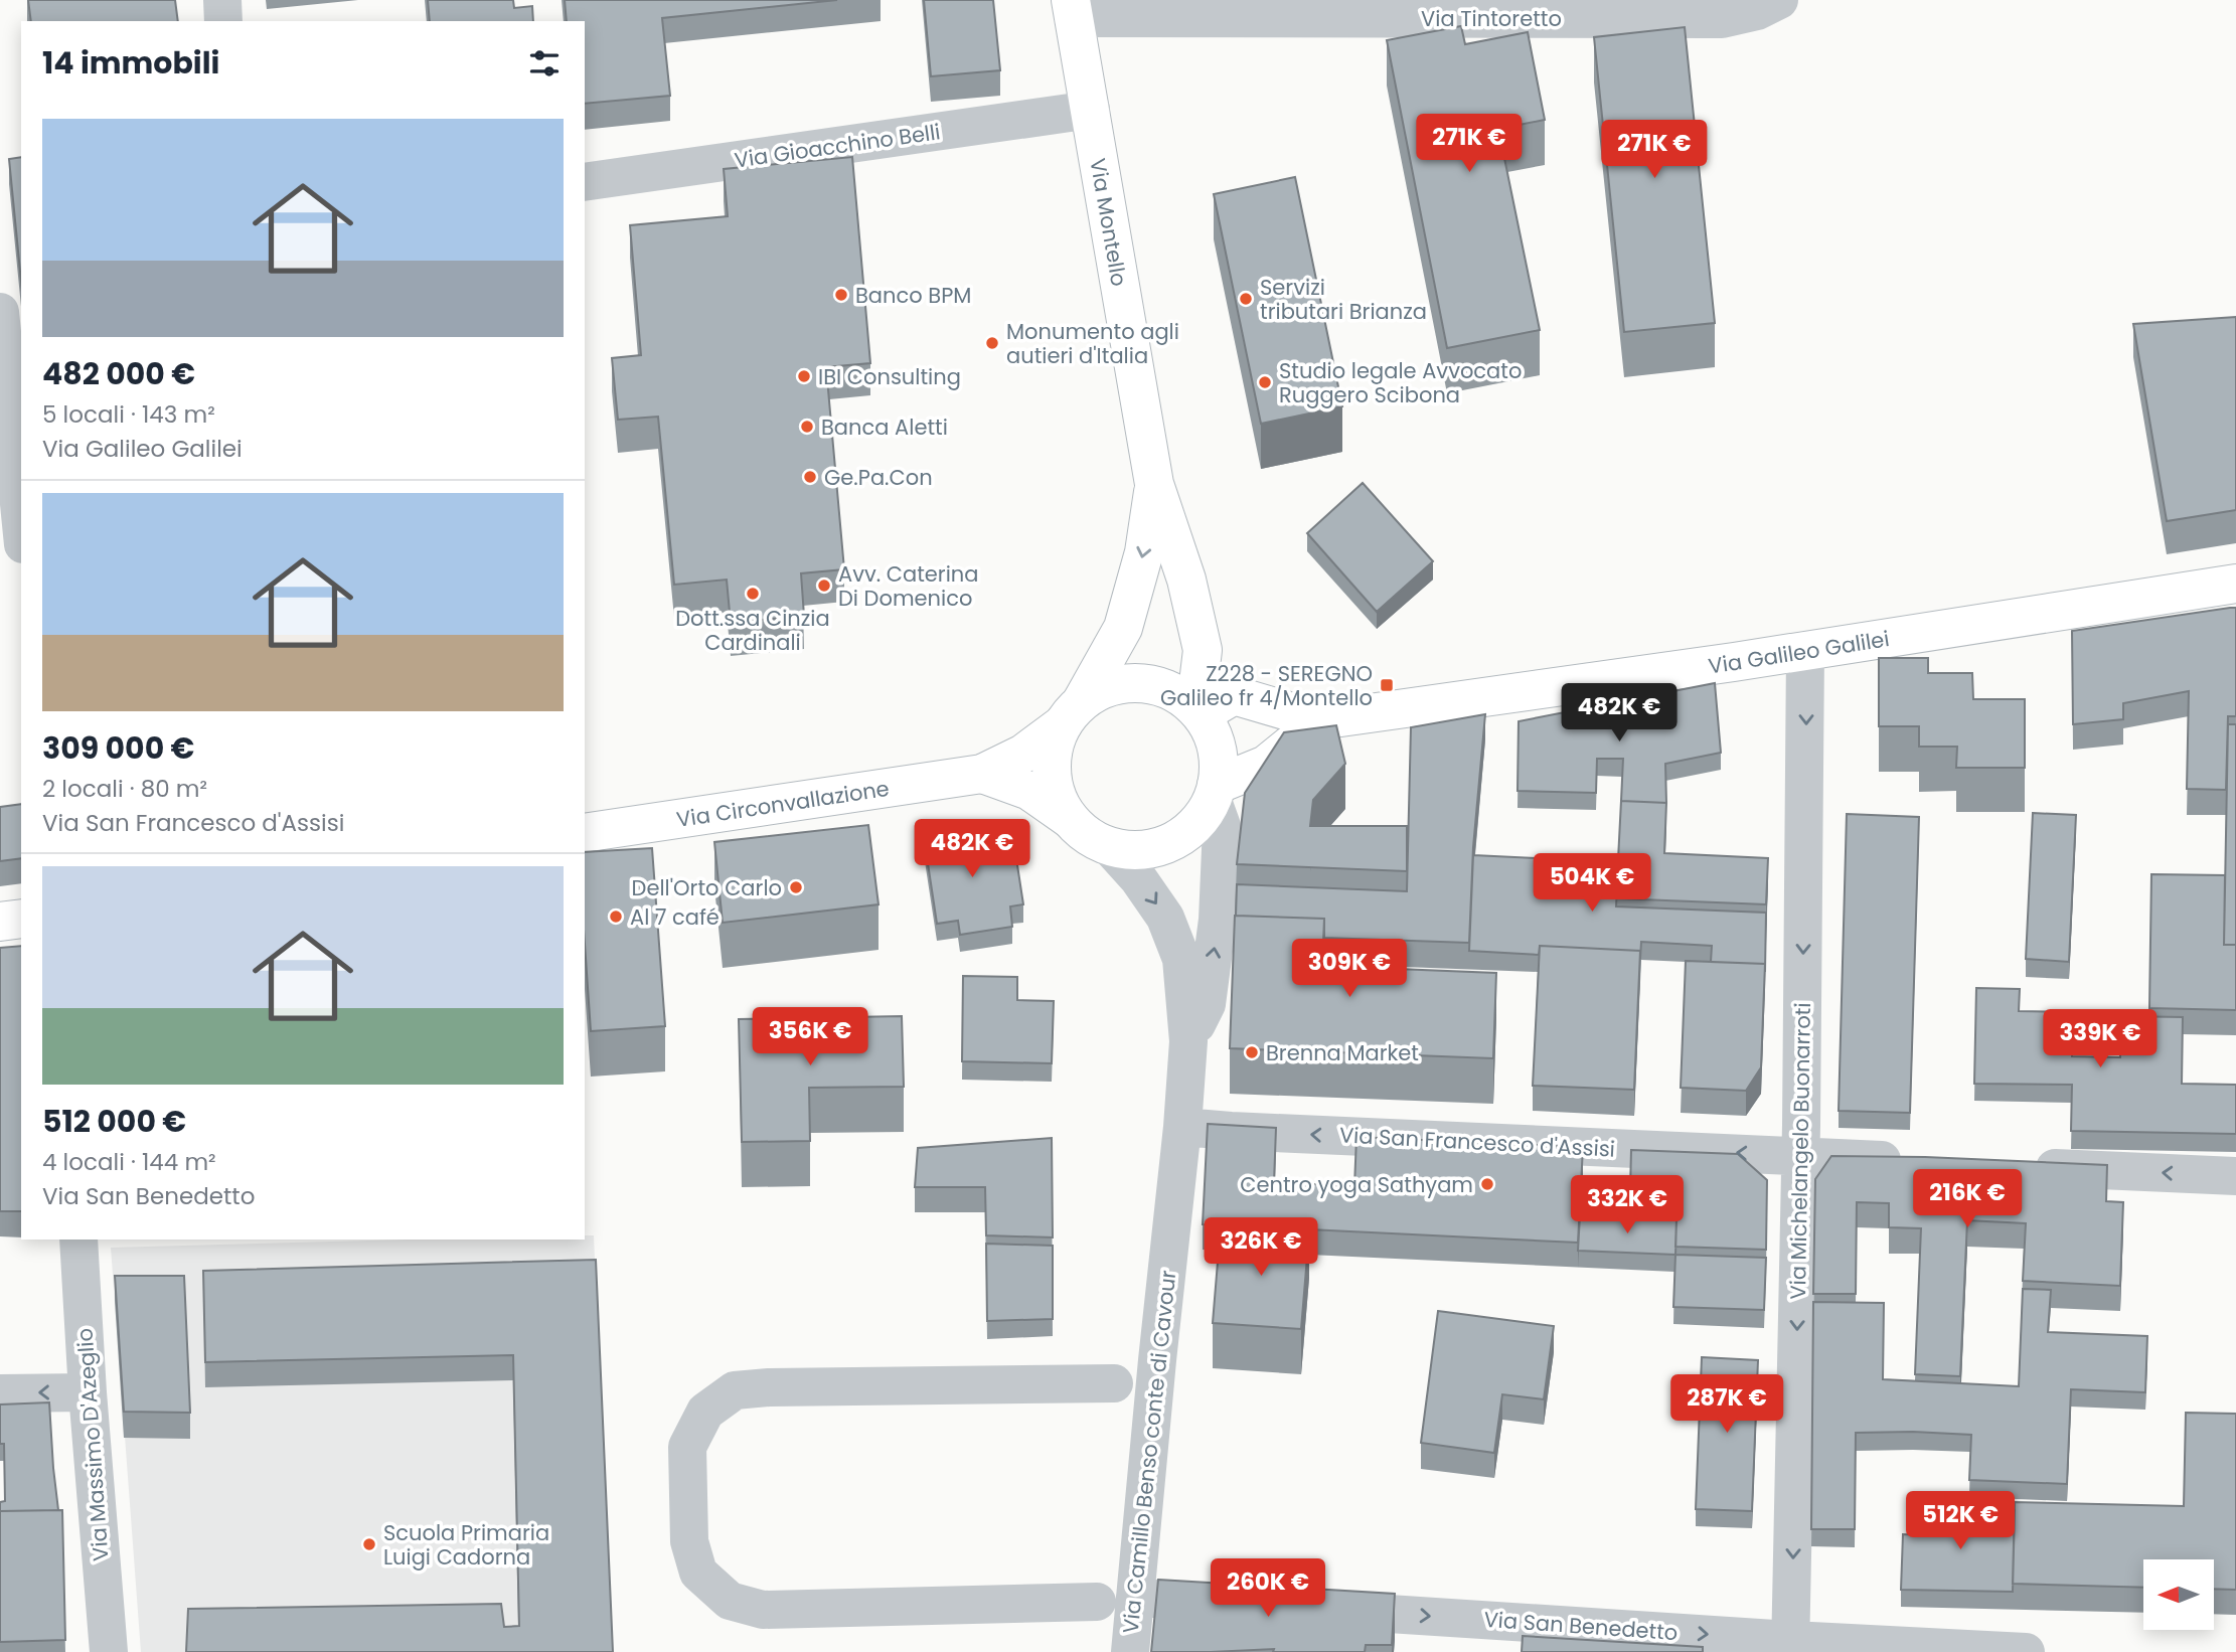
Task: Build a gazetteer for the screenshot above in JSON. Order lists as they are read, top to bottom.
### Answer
{
  "streets": {
    "street": [
      "Via Tintoretto",
      "Via Gioacchino Belli",
      "Via Montello",
      "Via Galileo Galilei",
      "Via Circonvallazione",
      "Via San Francesco d'Assisi",
      "Via Michelangelo Buonarroti",
      "Via Massimo D'Azeglio",
      "Via Camillo Benso conte di Cavour",
      "Via San Benedetto"
    ]
  },
  "crossings": [
    ["Via Tintoretto", "Via Montello"],
    ["Via Gioacchino Belli", "Via Montello"],
    ["Via Montello", "Via Circonvallazione"],
    ["Via Montello", "Via Camillo Benso conte di Cavour"],
    ["Via Galileo Galilei", "Via Michelangelo Buonarroti"],
    ["Via Circonvallazione", "Via Camillo Benso conte di Cavour"],
    ["Via San Francesco d'Assisi", "Via Michelangelo Buonarroti"],
    ["Via San Francesco d'Assisi", "Via Camillo Benso conte di Cavour"],
    ["Via Michelangelo Buonarroti", "Via San Benedetto"]
  ],
  "one_way": ["Via San Francesco d'Assisi", "Via Michelangelo Buonarroti", "Via San Benedetto"],
  "places": {
    "other": [
      "Banco BPM",
      "Servizi tributari Brianza",
      "Monumento agli autieri d'Italia",
      "IBI Consulting",
      "Studio legale Avvocato Ruggero Scibona",
      "Banca Aletti",
      "Ge.Pa.Con",
      "Avv. Caterina Di Domenico",
      "Dott.ssa Cinzia Cardinali",
      "Dell'Orto Carlo",
      "Al 7 café",
      "Brenna Market",
      "Centro yoga Sathyam",
      "Scuola Primaria Luigi Cadorna"
    ],
    "transit": ["Z228 - SEREGNO Galileo fr 4/Montello"]
  },
  "north": "left",
  "page": {
    "heading": "14 immobili",
    "list": [
      {
        "name": "482 000 €",
        "note": "5 locali · 143 m² · Via Galileo Galilei"
      },
      {
        "name": "309 000 €",
        "note": "2 locali · 80 m² · Via San Francesco d'Assisi"
      },
      {
        "name": "512 000 €",
        "note": "4 locali · 144 m² · Via San Benedetto"
      }
    ],
    "price": [
      "271K €",
      "271K €",
      "482K €",
      "482K €",
      "504K €",
      "309K €",
      "356K €",
      "339K €",
      "216K €",
      "332K €",
      "326K €",
      "287K €",
      "512K €",
      "260K €"
    ]
  }
}
